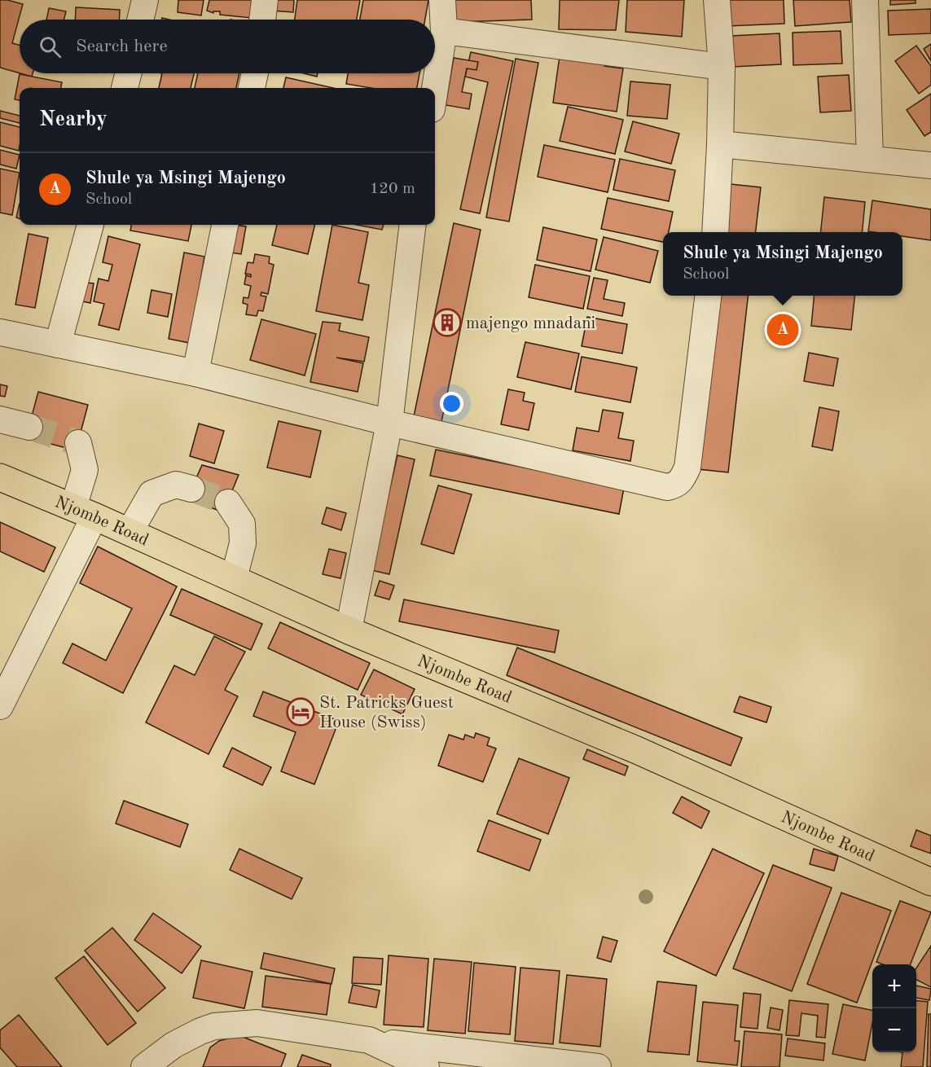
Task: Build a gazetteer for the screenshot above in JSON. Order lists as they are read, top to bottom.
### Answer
{
  "streets": {
    "highway": ["Njombe Road"]
  },
  "places": {
    "building": ["majengo mnadani"],
    "hotel": ["St. Patricks Guest House (Swiss)"]
  },
  "page": {
    "search": "Search here",
    "heading": "Nearby",
    "list": [
      {
        "mark": "A",
        "name": "Shule ya Msingi Majengo",
        "note": "School",
        "value": "120 m"
      }
    ],
    "popup": ["Shule ya Msingi Majengo", "School"],
    "pins": "A",
    "map_buttons": ["+", "−"]
  }
}
